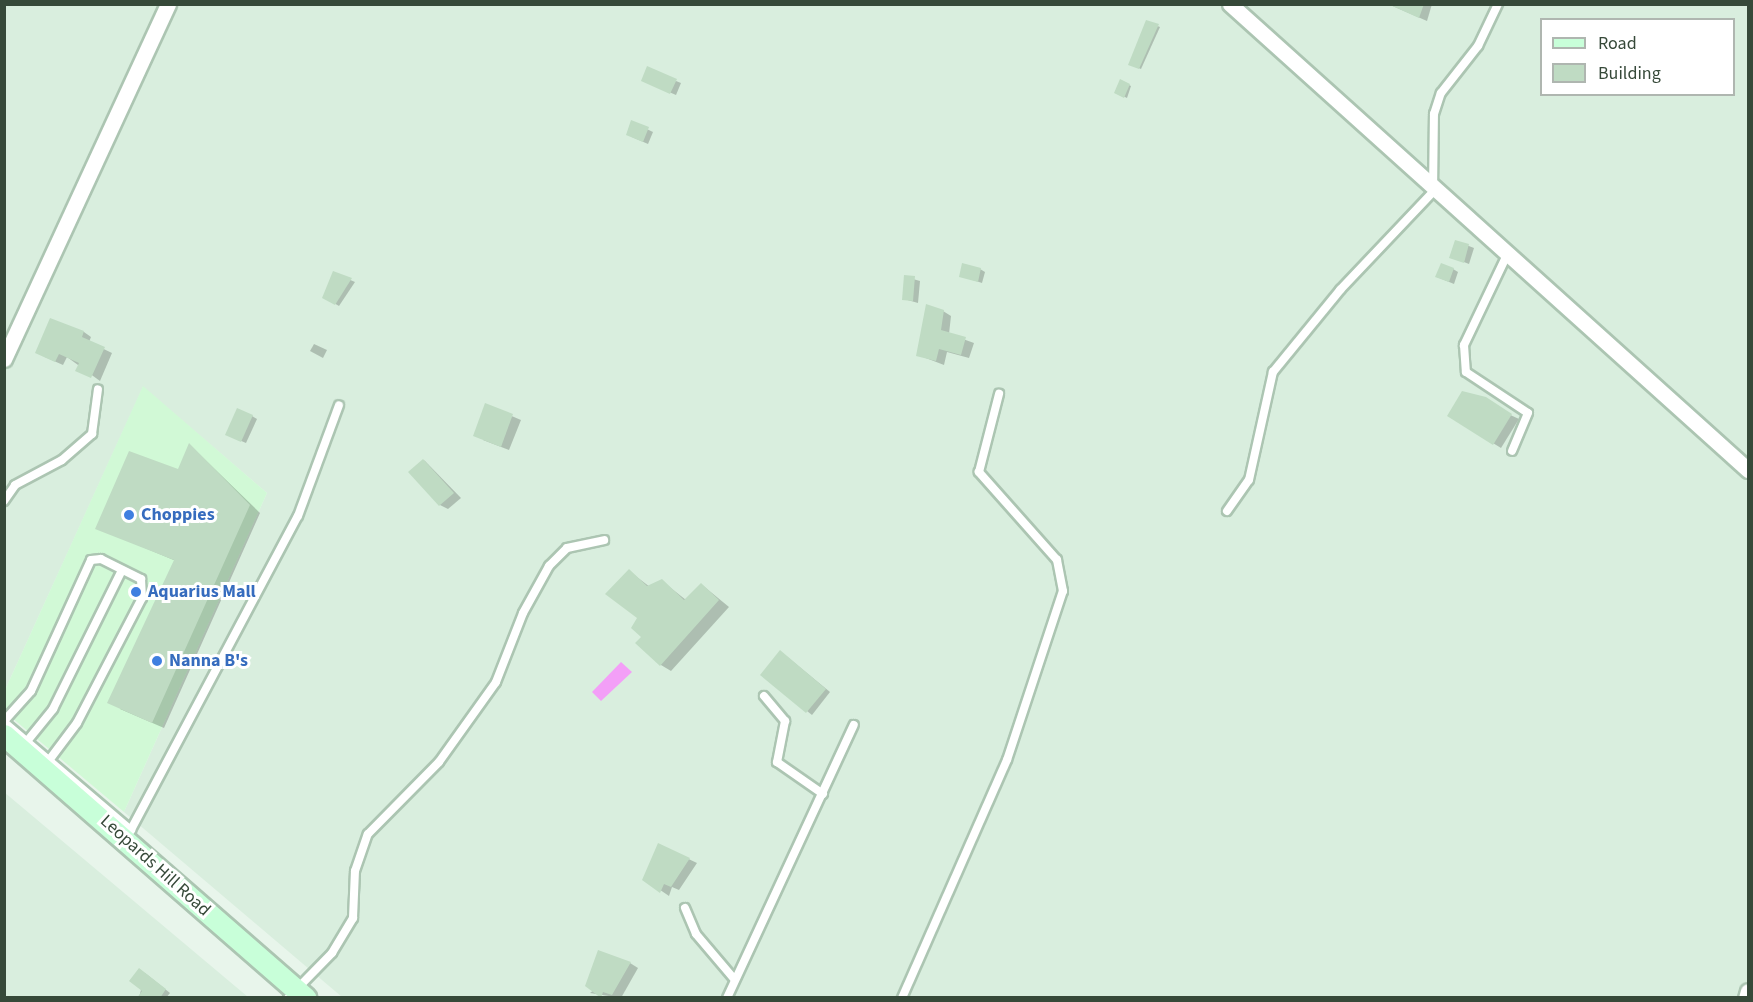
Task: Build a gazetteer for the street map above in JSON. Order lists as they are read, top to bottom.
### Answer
{
  "streets": {
    "main road": ["Leopards Hill Road"]
  },
  "places": ["Choppies", "Aquarius Mall", "Nanna B's"],
  "legend": ["Road", "Building"]
}
